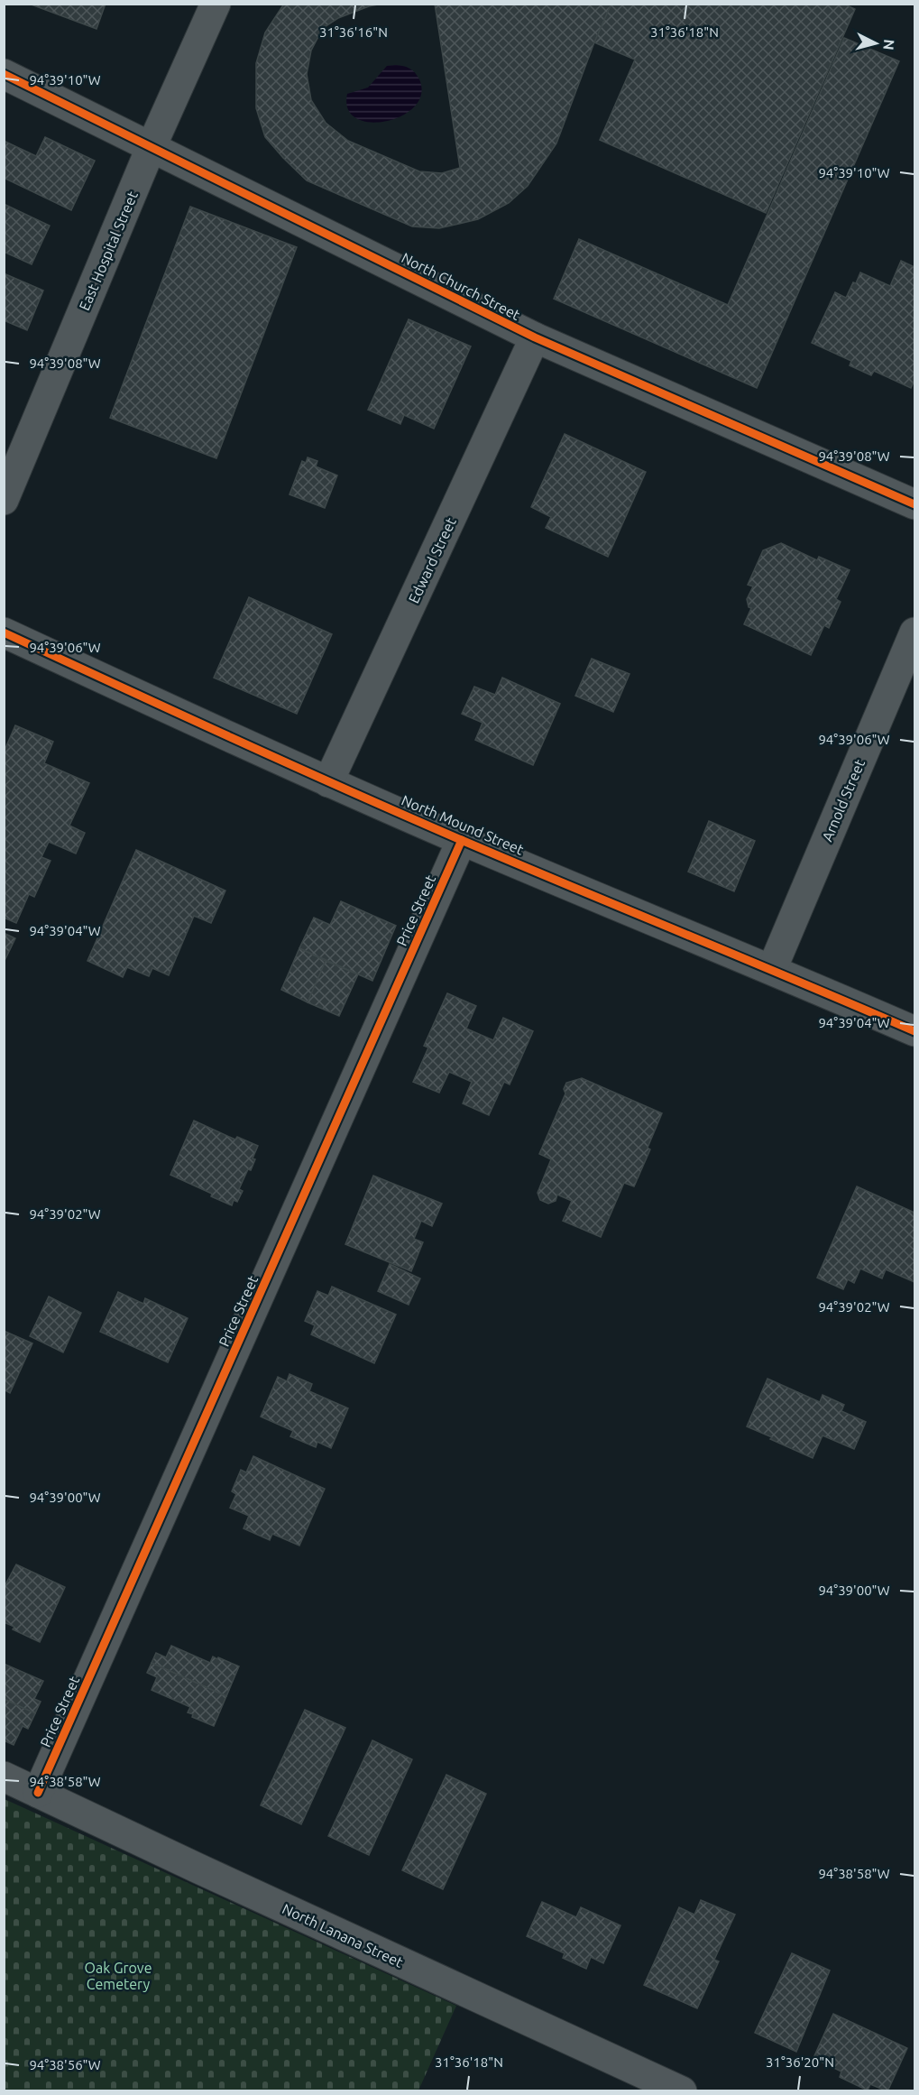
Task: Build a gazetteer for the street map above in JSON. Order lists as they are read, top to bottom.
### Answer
{
  "streets": {
    "street": [
      "East Hospital Street",
      "North Church Street",
      "Edward Street",
      "Arnold Street",
      "North Mound Street",
      "Price Street",
      "North Lanana Street"
    ]
  },
  "crossings": [
    ["East Hospital Street", "North Church Street"],
    ["North Church Street", "Edward Street"],
    ["Edward Street", "North Mound Street"],
    ["Arnold Street", "North Mound Street"],
    ["North Mound Street", "Price Street"],
    ["Price Street", "North Lanana Street"]
  ],
  "parks": ["Oak Grove Cemetery"],
  "north": "right",
  "coordinates": [
    "31°36'16\"N",
    "31°36'18\"N",
    "94°39'10\"W",
    "94°39'08\"W",
    "94°39'06\"W",
    "94°39'04\"W",
    "94°39'02\"W",
    "94°39'00\"W",
    "94°38'58\"W",
    "31°36'20\"N",
    "94°38'56\"W"
  ]
}
